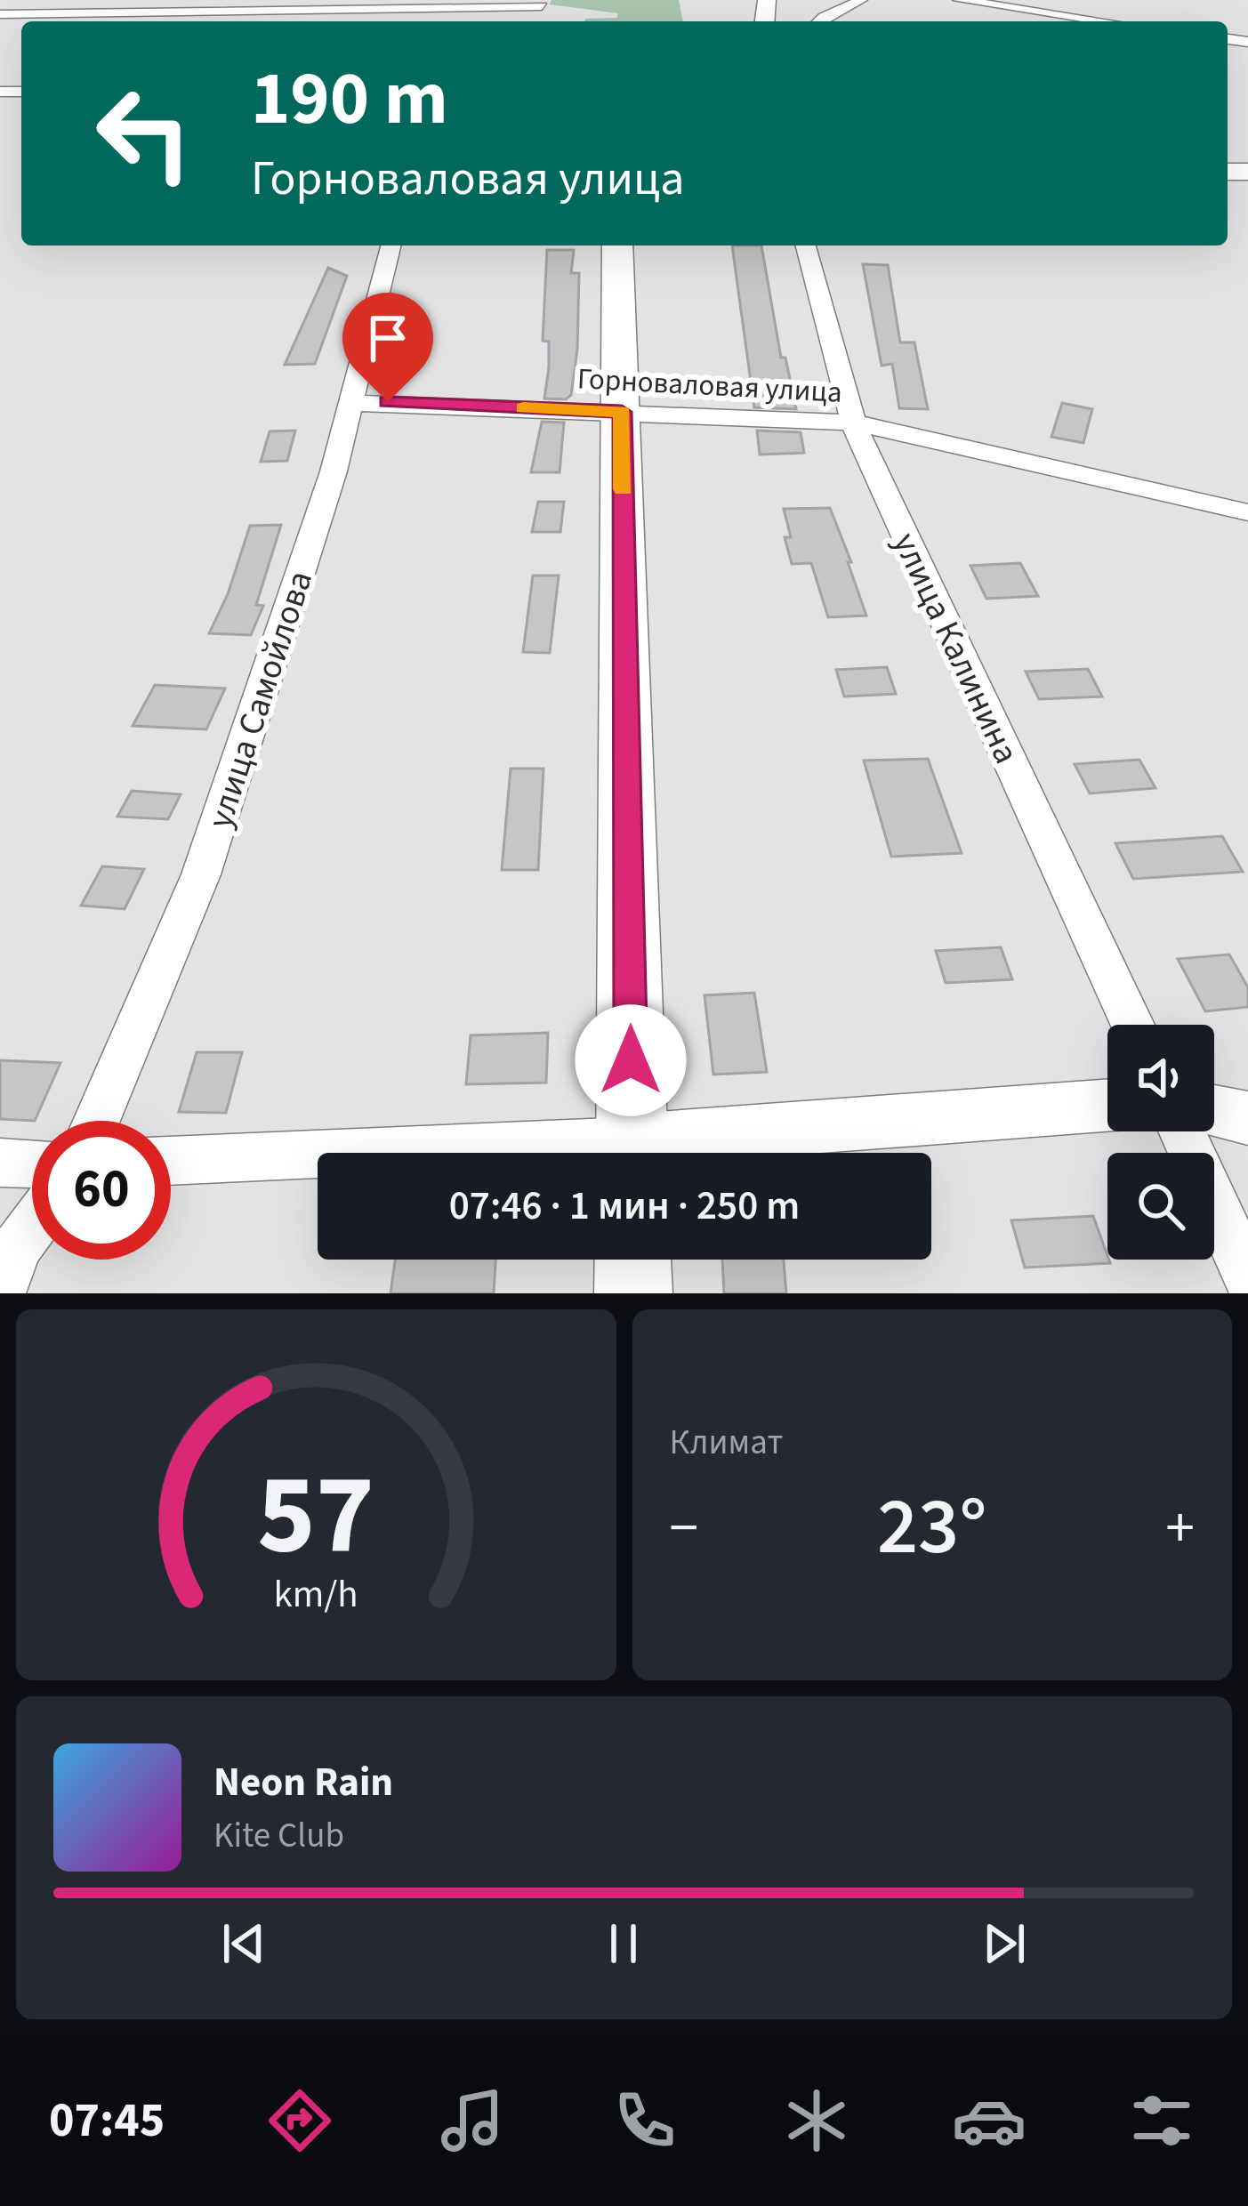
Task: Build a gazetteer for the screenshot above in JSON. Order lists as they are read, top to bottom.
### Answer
{
  "streets": {
    "street": ["Горноваловая улица", "улица Калинина", "улица Самойлова"]
  },
  "crossings": [
    ["Горноваловая улица", "улица Калинина"],
    ["Горноваловая улица", "улица Самойлова"]
  ],
  "page": {
    "turn": ["190 m", "Горноваловая улица"],
    "limit": "60",
    "trip": "07:46 · 1 мин · 250 m",
    "tile": "Климат",
    "heat": ["−", "23°", "+"],
    "song": ["Neon Rain", "Kite Club"],
    "tabs": "07:45",
    "gauge": ["57", "km/h"]
  }
}
